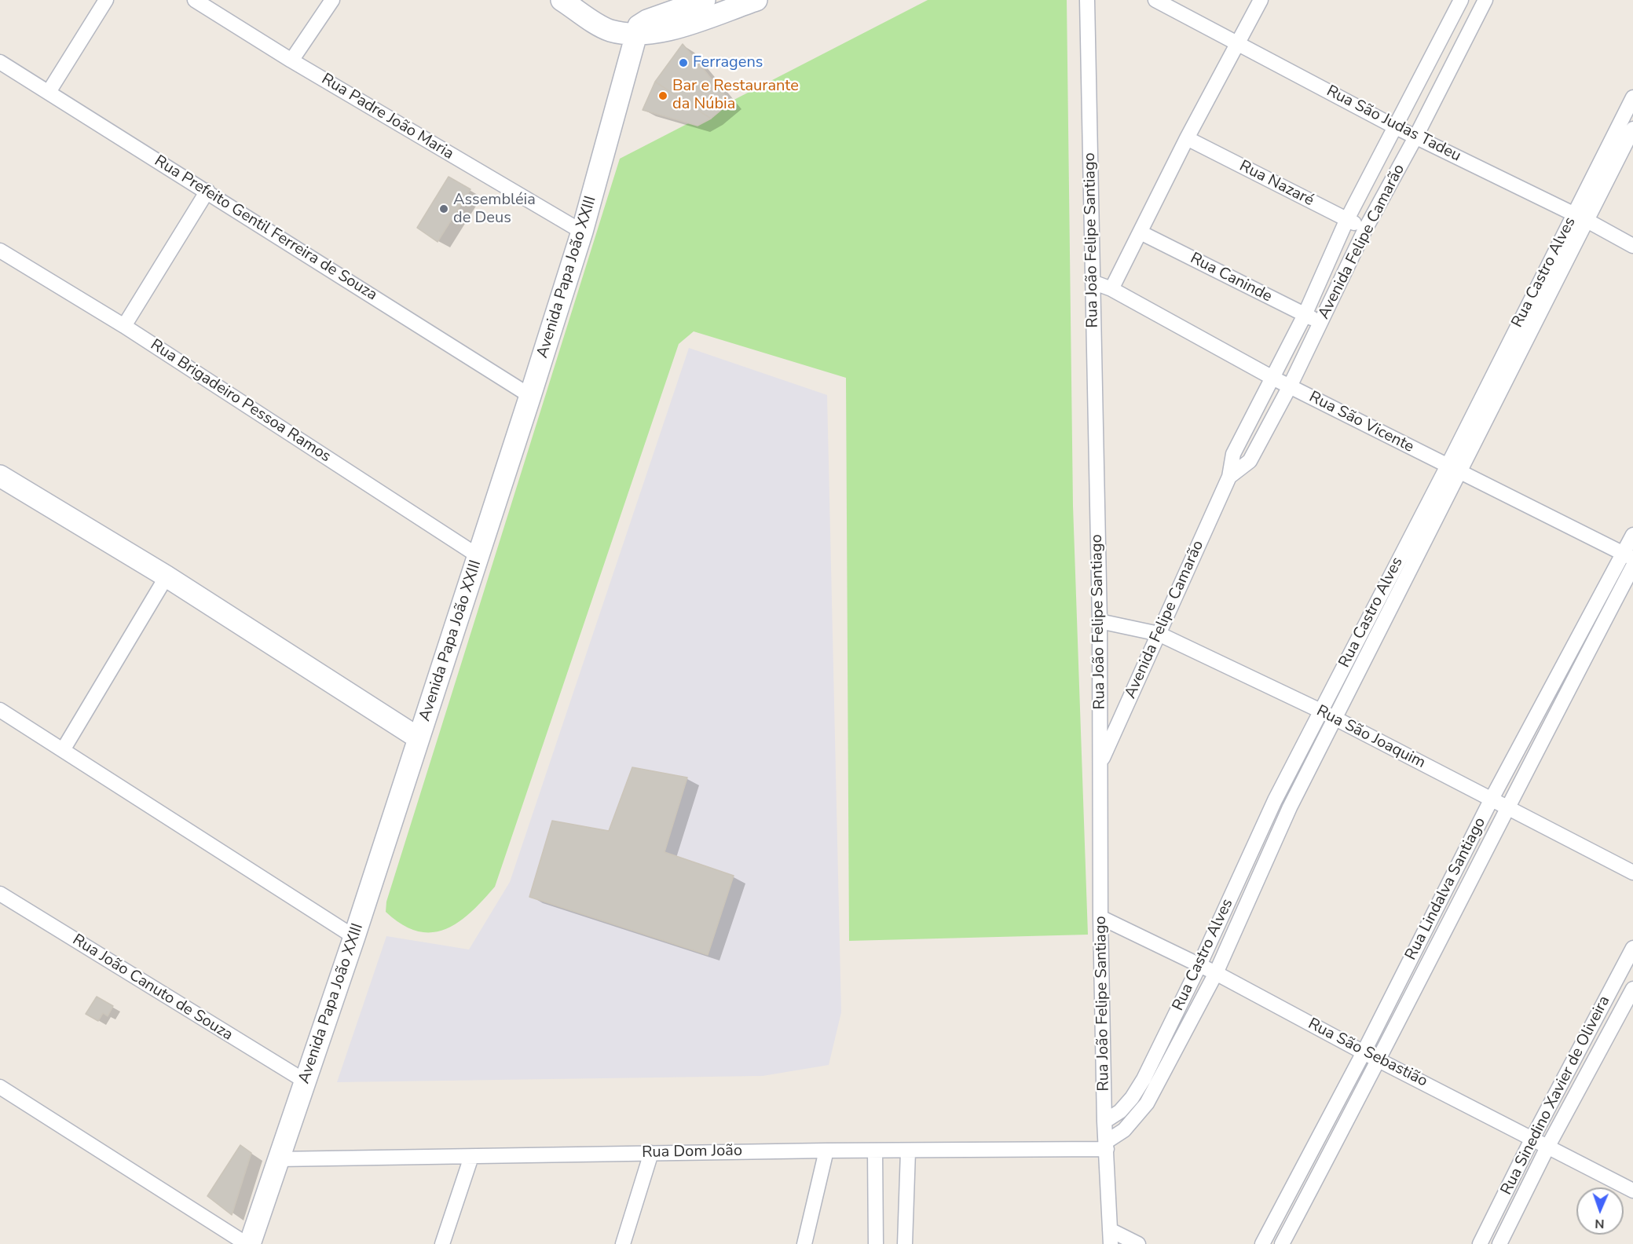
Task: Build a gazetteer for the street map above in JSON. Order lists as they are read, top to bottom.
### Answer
{
  "streets": {
    "main road": ["Avenida Papa João XXIII"],
    "street": [
      "Rua Padre João Maria",
      "Rua São Judas Tadeu",
      "Rua Nazaré",
      "Rua Prefeito Gentil Ferreira de Souza",
      "Rua João Felipe Santiago",
      "Avenida Felipe Camarão",
      "Rua Castro Alves",
      "Rua Caninde",
      "Rua Brigadeiro Pessoa Ramos",
      "Rua São Vicente",
      "Rua São Joaquim",
      "Rua Lindalva Santiago",
      "Rua João Canuto de Souza",
      "Rua São Sebastião",
      "Rua Sinedino Xavier de Oliveira",
      "Rua Dom João"
    ]
  },
  "crossings": [
    ["Rua Padre João Maria", "Avenida Papa João XXIII"],
    ["Rua São Judas Tadeu", "Rua João Felipe Santiago"],
    ["Rua São Judas Tadeu", "Avenida Felipe Camarão"],
    ["Rua São Judas Tadeu", "Rua Castro Alves"],
    ["Rua Nazaré", "Rua João Felipe Santiago"],
    ["Rua Nazaré", "Avenida Felipe Camarão"],
    ["Rua Prefeito Gentil Ferreira de Souza", "Avenida Papa João XXIII"],
    ["Rua João Felipe Santiago", "Avenida Felipe Camarão"],
    ["Rua João Felipe Santiago", "Rua Castro Alves"],
    ["Rua João Felipe Santiago", "Rua Caninde"],
    ["Rua João Felipe Santiago", "Rua São Vicente"],
    ["Rua João Felipe Santiago", "Rua São Joaquim"],
    ["Rua João Felipe Santiago", "Rua São Sebastião"],
    ["Rua João Felipe Santiago", "Rua Dom João"],
    ["Avenida Felipe Camarão", "Rua Caninde"],
    ["Avenida Felipe Camarão", "Rua São Vicente"],
    ["Avenida Felipe Camarão", "Rua São Joaquim"],
    ["Rua Castro Alves", "Rua São Vicente"],
    ["Rua Castro Alves", "Rua São Joaquim"],
    ["Rua Castro Alves", "Rua São Sebastião"],
    ["Rua Castro Alves", "Rua Dom João"],
    ["Avenida Papa João XXIII", "Rua Brigadeiro Pessoa Ramos"],
    ["Avenida Papa João XXIII", "Rua João Canuto de Souza"],
    ["Avenida Papa João XXIII", "Rua Dom João"],
    ["Rua São Vicente", "Rua Lindalva Santiago"],
    ["Rua São Joaquim", "Rua Lindalva Santiago"],
    ["Rua Lindalva Santiago", "Rua São Sebastião"],
    ["Rua São Sebastião", "Rua Sinedino Xavier de Oliveira"]
  ],
  "places": ["Ferragens", "Bar e Restaurante da Núbia", "Assembléia de Deus"],
  "north": "bottom"
}
